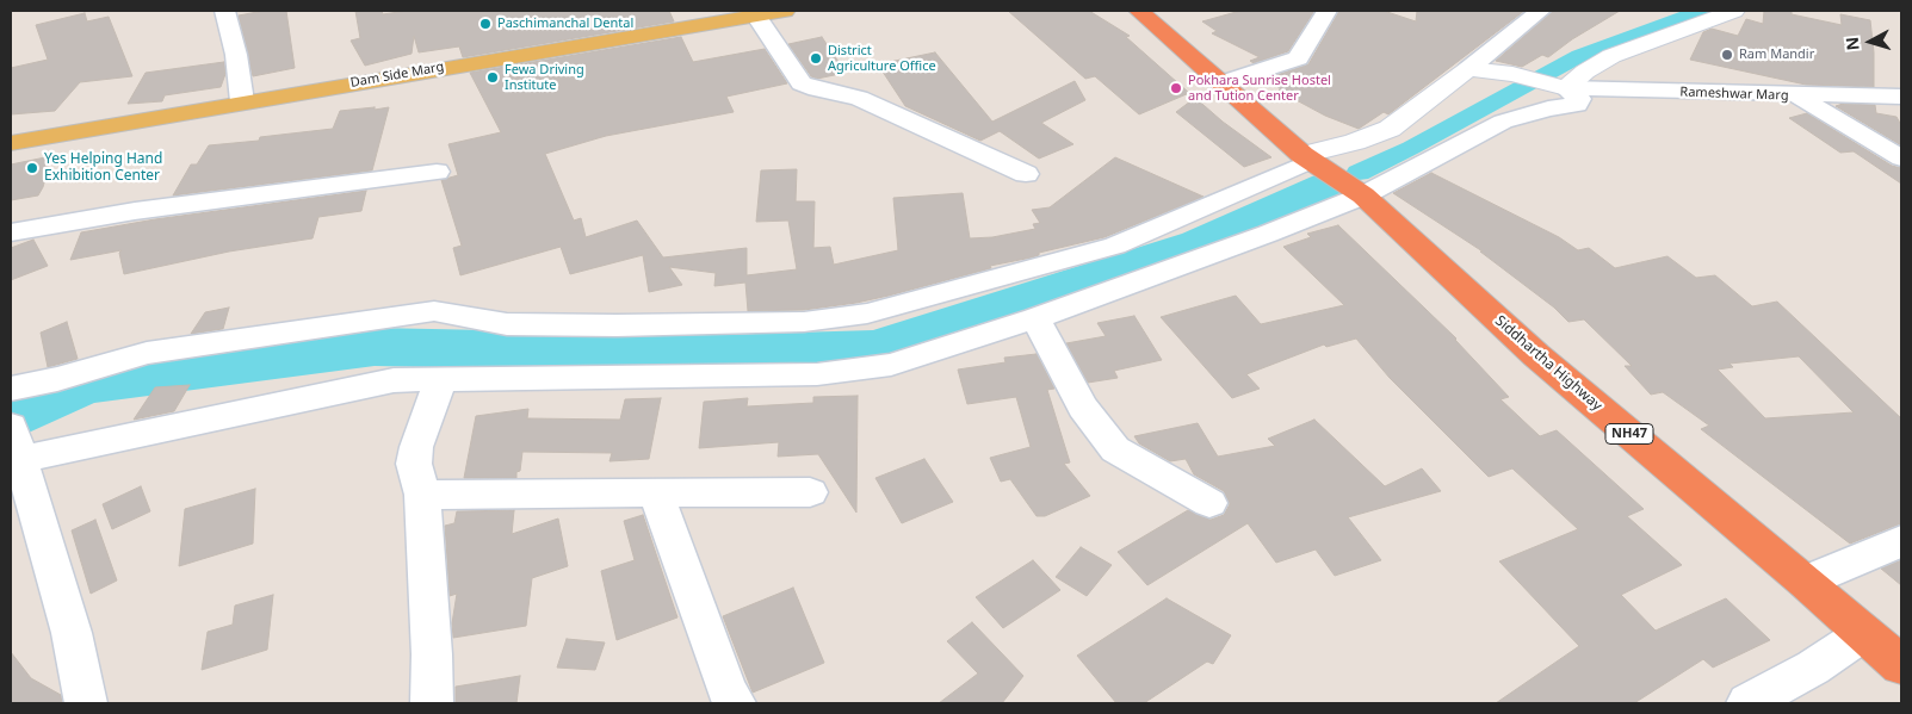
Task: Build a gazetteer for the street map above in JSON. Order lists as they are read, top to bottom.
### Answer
{
  "streets": {
    "highway": ["Siddhartha Highway", "NH47"],
    "main road": ["Dam Side Marg"],
    "street": ["Rameshwar Marg"]
  },
  "crossings": [
    ["Siddhartha Highway", "NH47"]
  ],
  "places": [
    "Paschimanchal Dental",
    "Ram Mandir",
    "District Agriculture Office",
    "Fewa Driving Institute",
    "Pokhara Sunrise Hostel and Tution Center",
    "Yes Helping Hand Exhibition Center"
  ],
  "north": "left"
}
